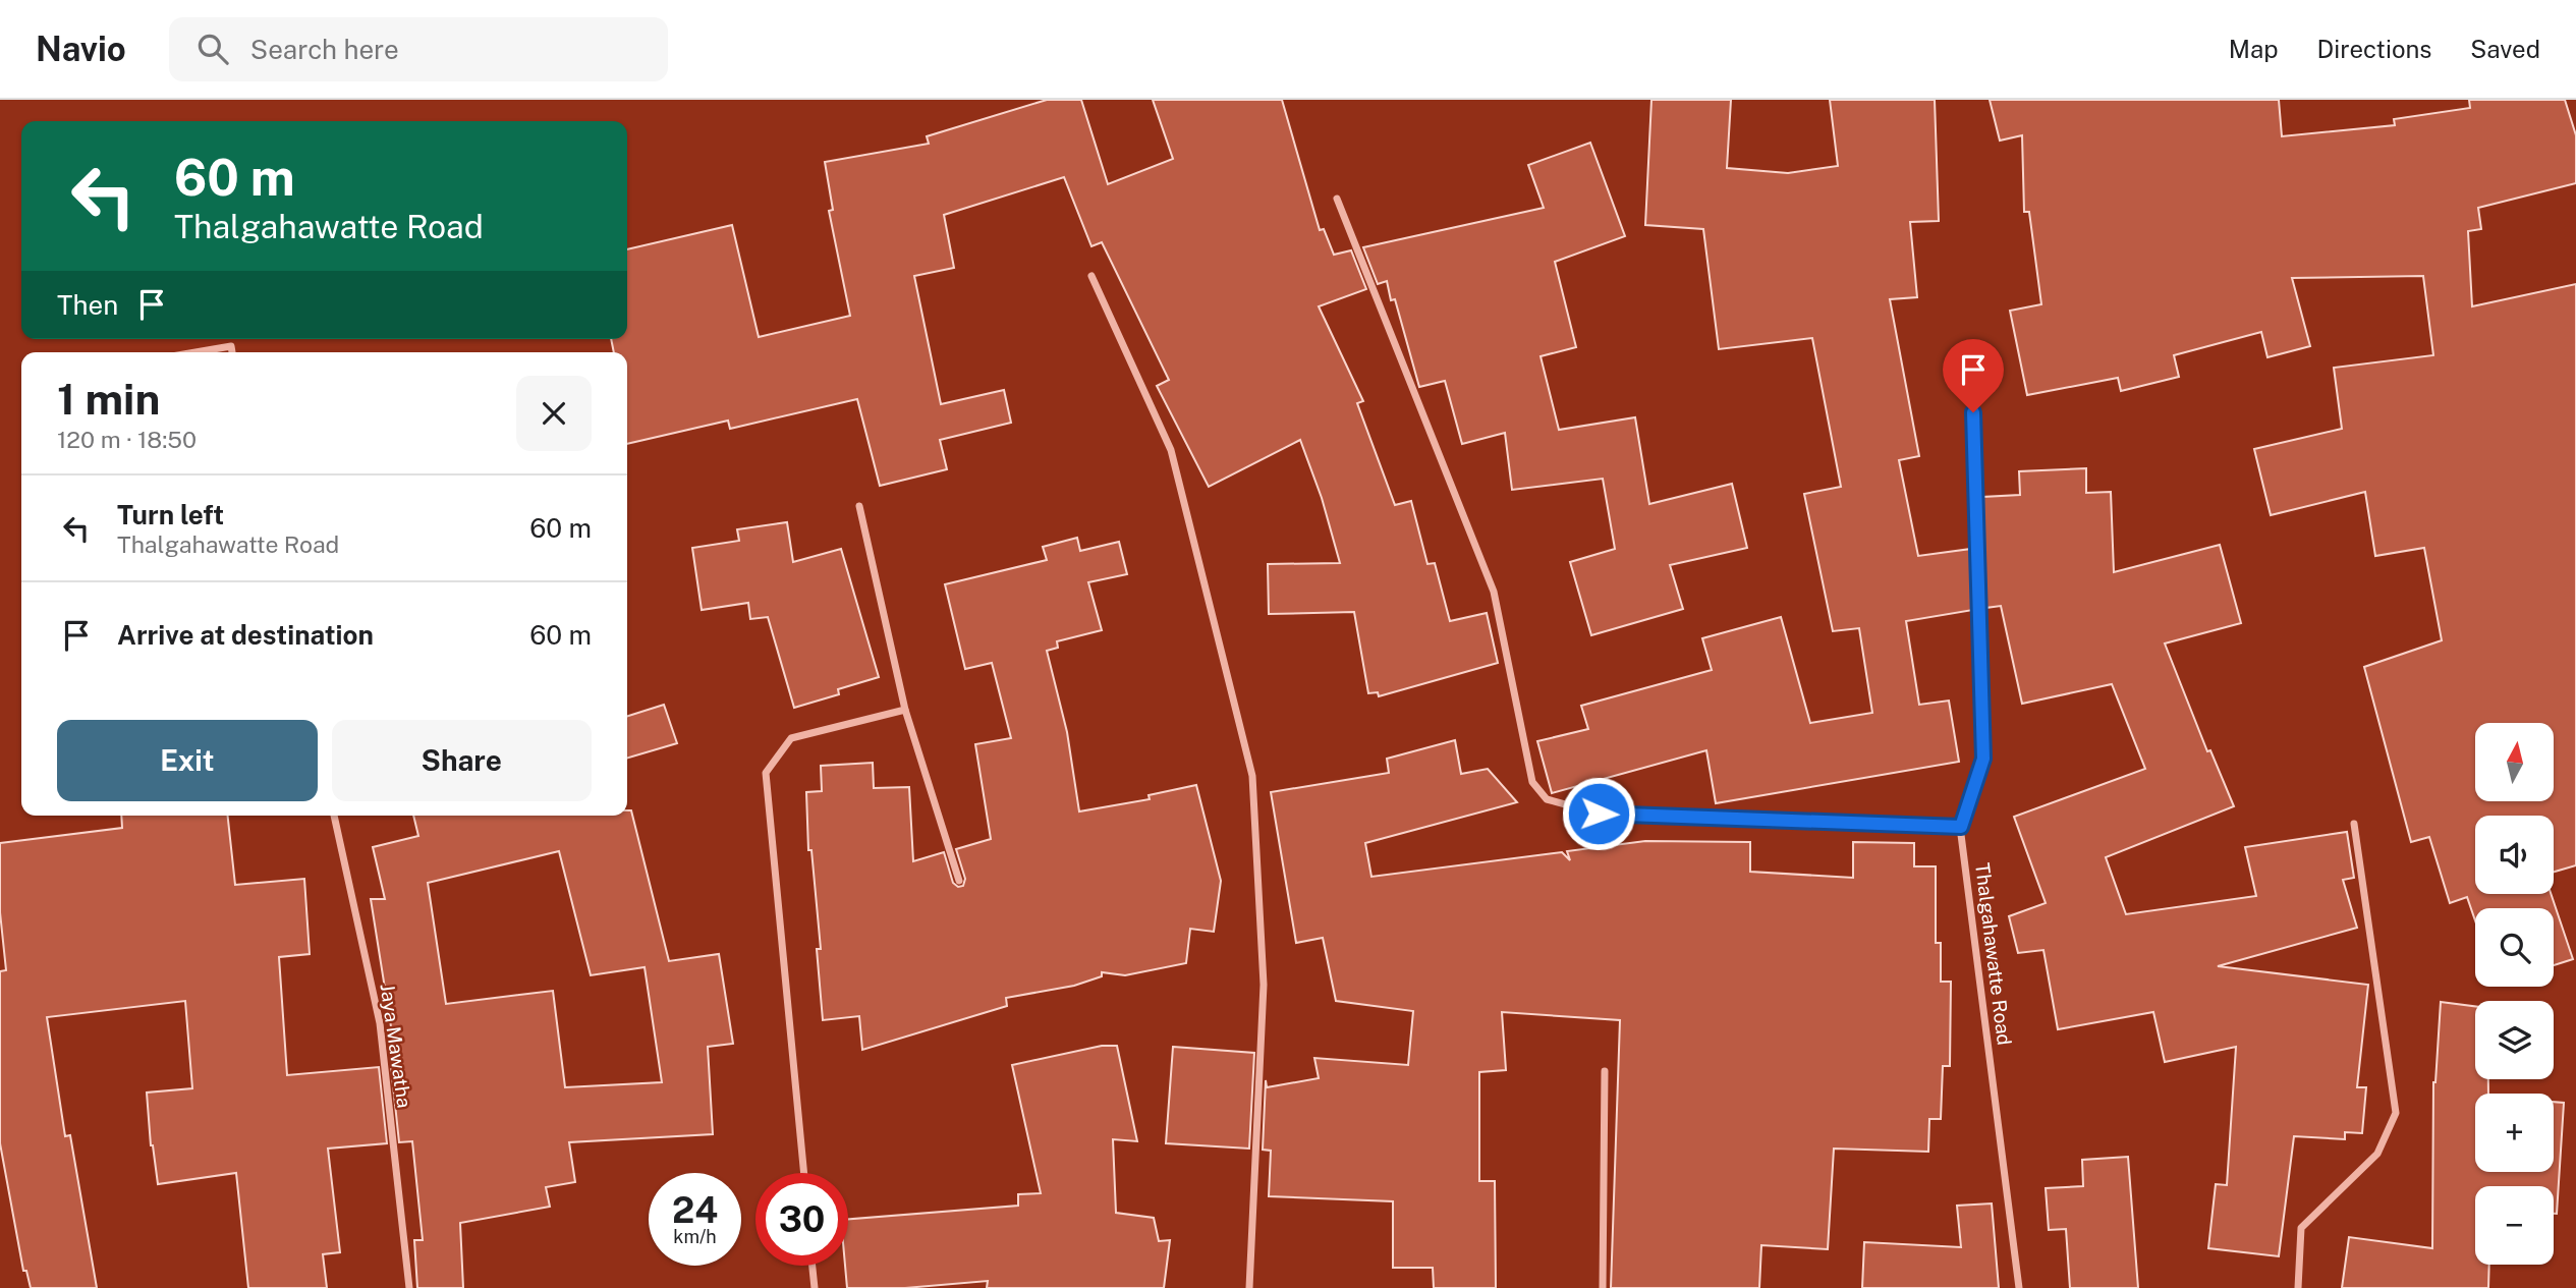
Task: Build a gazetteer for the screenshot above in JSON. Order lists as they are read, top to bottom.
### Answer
{
  "streets": {
    "street": ["Thalgahawatte Road", "Jaya Mawatha"]
  },
  "north": "top",
  "page": {
    "header": "Navio",
    "search": "Search here",
    "nav": ["Map", "Directions", "Saved"],
    "turn": ["60 m", "Thalgahawatte Road"],
    "then": "Then",
    "heading": ["1 min", "120 m · 18:50"],
    "list": [
      {
        "name": "Turn left",
        "note": "Thalgahawatte Road",
        "value": "60 m"
      },
      {
        "name": "Arrive at destination",
        "value": "60 m"
      }
    ],
    "buttons": ["Exit", "Share"],
    "map_buttons": ["+", "−"],
    "speed": "24 km/h",
    "limit": "30"
  }
}
